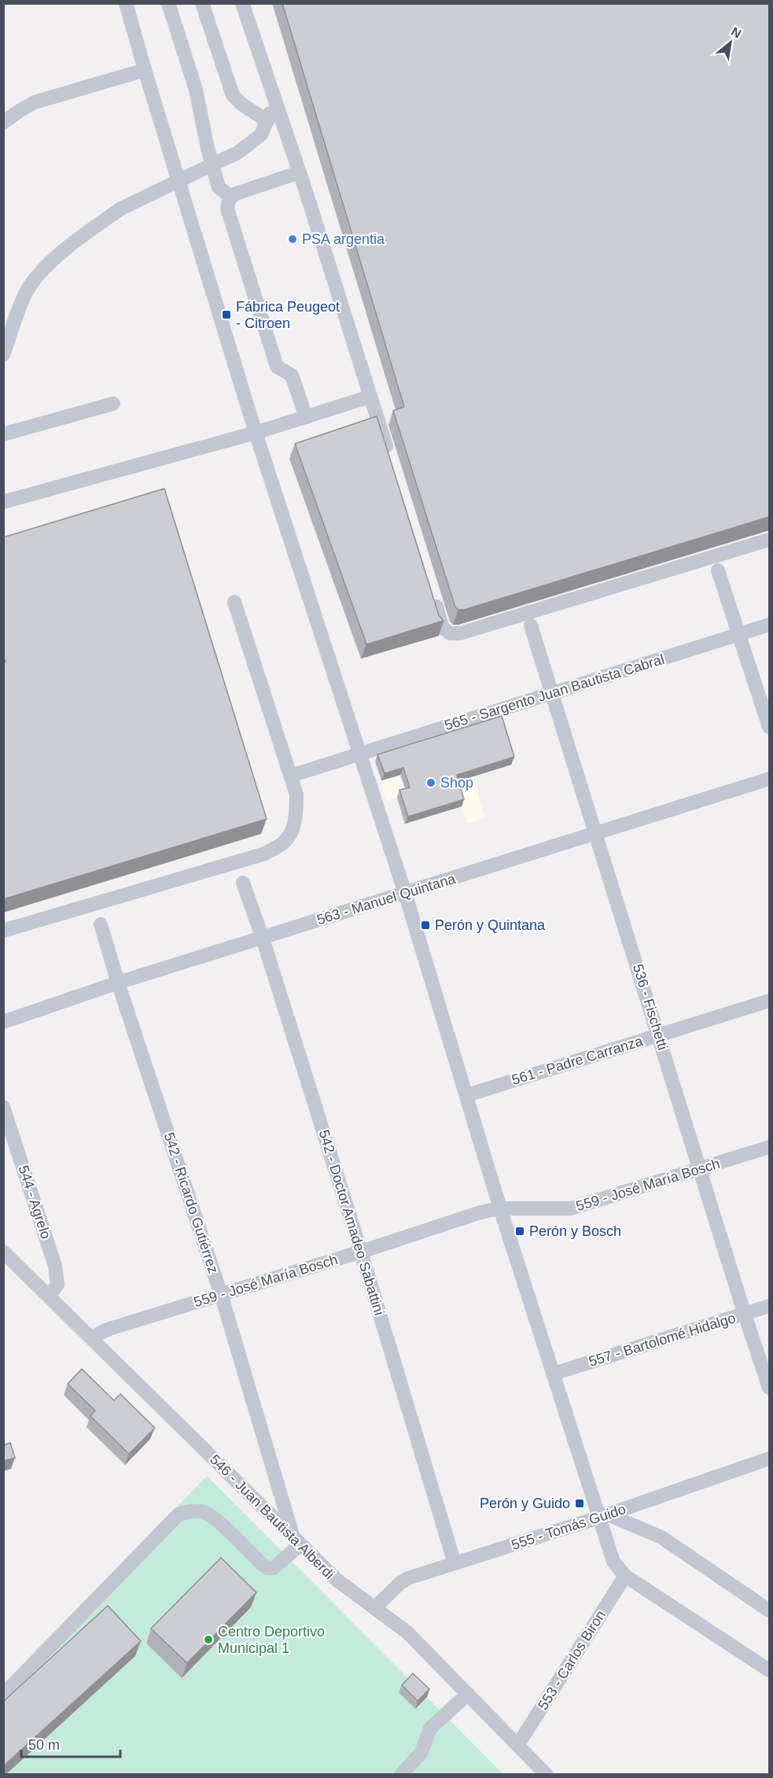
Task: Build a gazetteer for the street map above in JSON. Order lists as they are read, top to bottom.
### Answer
{
  "streets": {
    "street": [
      "565 - Sargento Juan Bautista Cabral",
      "563 - Manuel Quintana",
      "536 - Fischetti",
      "561 - Padre Carranza",
      "559 - José María Bosch",
      "544 - Agrelo",
      "542 - Ricardo Gutiérrez",
      "542 - Doctor Amadeo Sabattini",
      "557 - Bartolomé Hidalgo",
      "546 - Juan Bautista Alberdi",
      "555 - Tomás Guido",
      "553 - Carlos Biron"
    ]
  },
  "crossings": [
    ["565 - Sargento Juan Bautista Cabral", "536 - Fischetti"],
    ["563 - Manuel Quintana", "536 - Fischetti"],
    ["563 - Manuel Quintana", "542 - Ricardo Gutiérrez"],
    ["563 - Manuel Quintana", "542 - Doctor Amadeo Sabattini"],
    ["536 - Fischetti", "561 - Padre Carranza"],
    ["536 - Fischetti", "559 - José María Bosch"],
    ["536 - Fischetti", "557 - Bartolomé Hidalgo"],
    ["559 - José María Bosch", "542 - Ricardo Gutiérrez"],
    ["559 - José María Bosch", "542 - Doctor Amadeo Sabattini"],
    ["559 - José María Bosch", "546 - Juan Bautista Alberdi"],
    ["544 - Agrelo", "546 - Juan Bautista Alberdi"],
    ["542 - Ricardo Gutiérrez", "546 - Juan Bautista Alberdi"],
    ["542 - Doctor Amadeo Sabattini", "555 - Tomás Guido"],
    ["546 - Juan Bautista Alberdi", "555 - Tomás Guido"],
    ["546 - Juan Bautista Alberdi", "553 - Carlos Biron"]
  ],
  "places": {
    "other": ["PSA argentia", "Shop", "Centro Deportivo Municipal 1"],
    "transit": [
      "Fábrica Peugeot - Citroen",
      "Perón y Quintana",
      "Perón y Bosch",
      "Perón y Guido"
    ]
  },
  "scale_bar": "50 m",
  "north": "top right"
}
